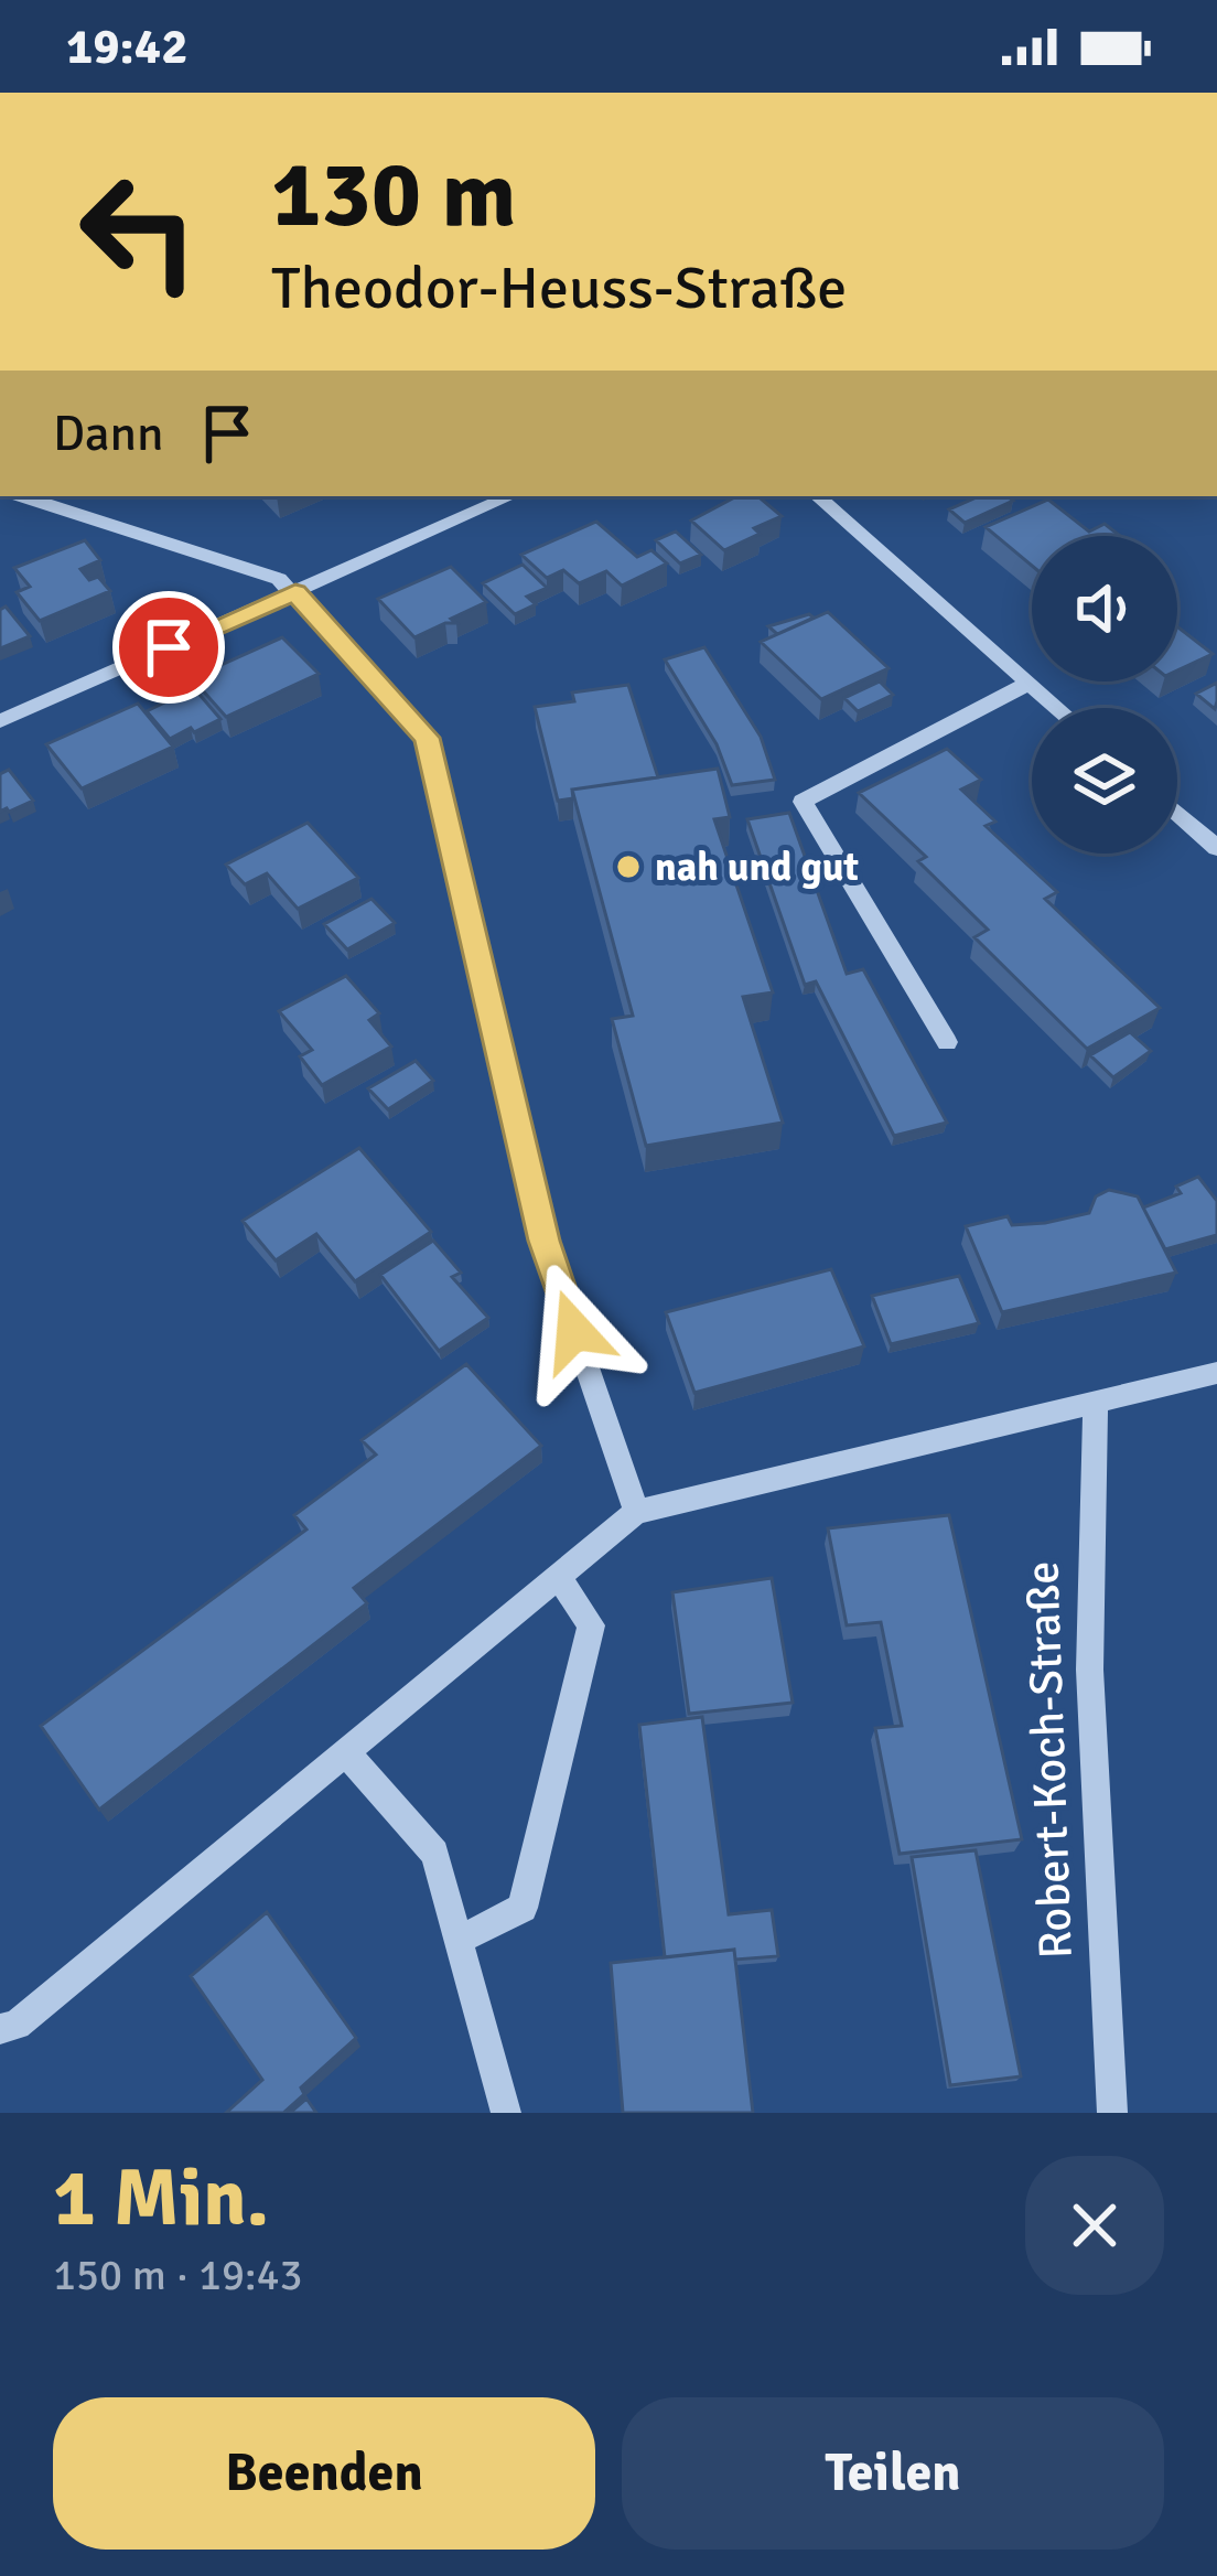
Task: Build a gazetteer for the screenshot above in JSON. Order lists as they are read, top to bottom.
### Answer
{
  "streets": {
    "street": ["Robert-Koch-Straße"]
  },
  "places": ["nah und gut"],
  "page": {
    "status": "19:42",
    "turn": ["130 m", "Theodor-Heuss-Straße"],
    "then": "Dann",
    "heading": ["1 Min.", "150 m · 19:43"],
    "buttons": ["Beenden", "Teilen"]
  }
}
